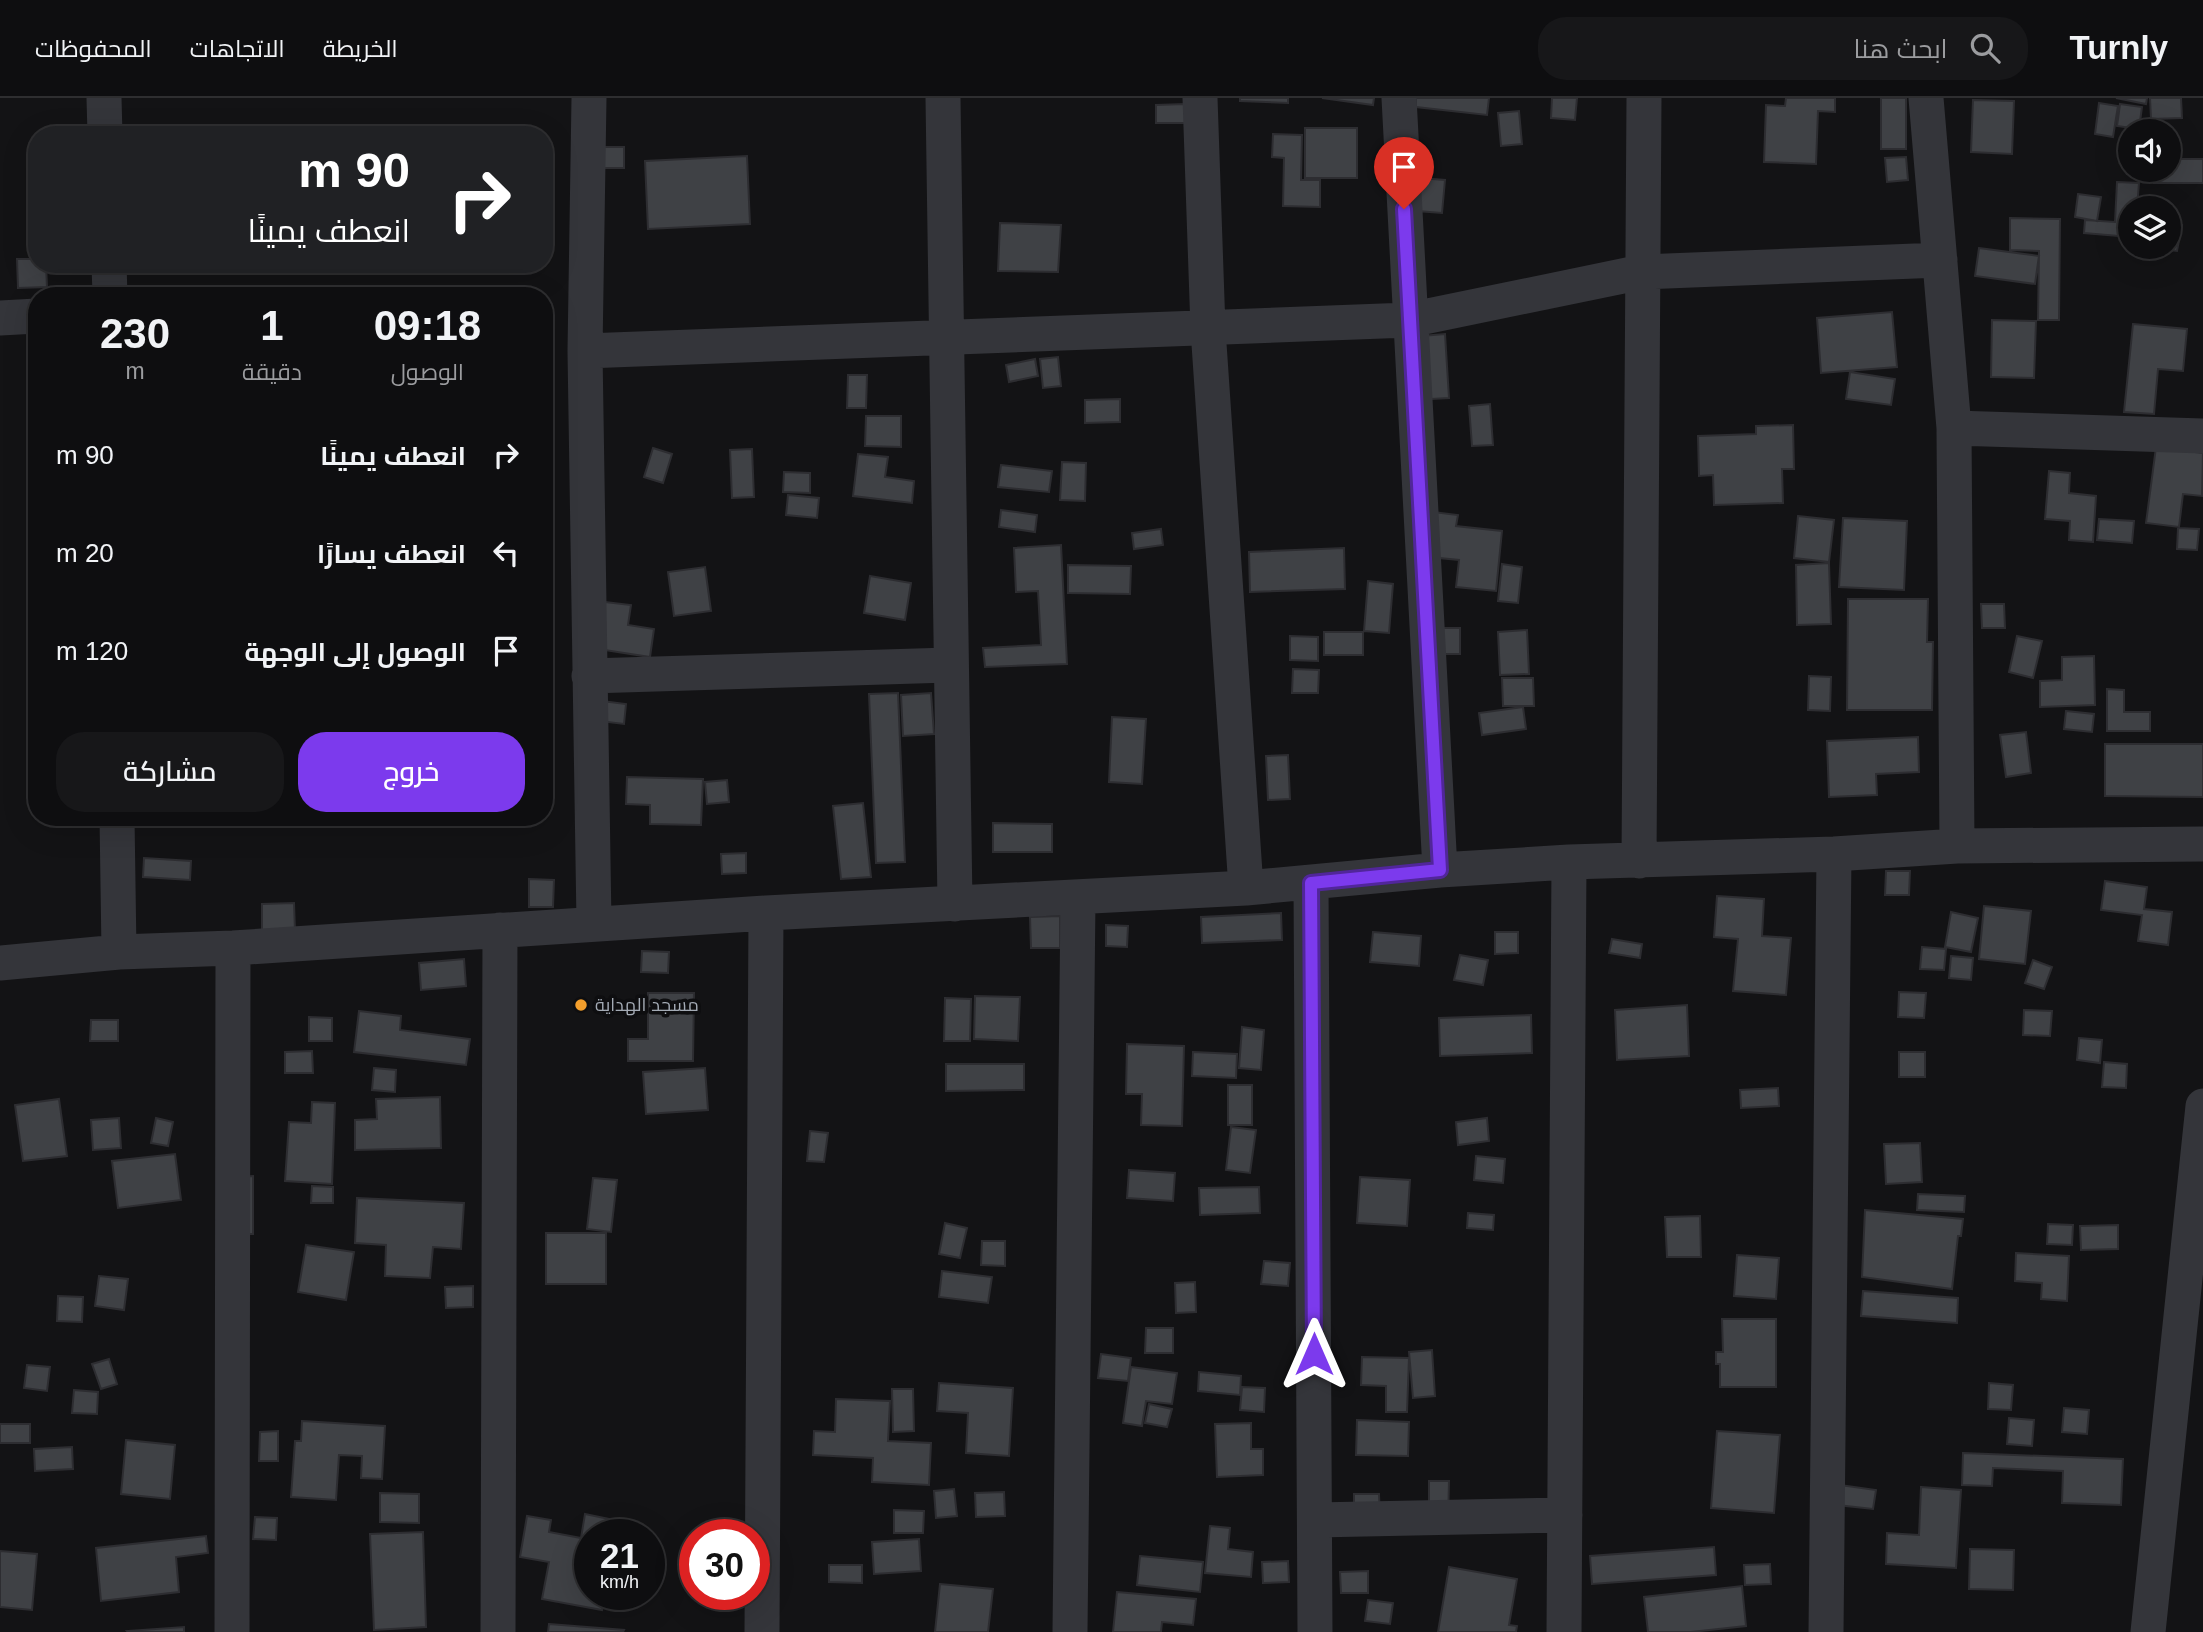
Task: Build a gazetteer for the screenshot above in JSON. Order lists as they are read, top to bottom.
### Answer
{
  "places": ["مسجد الهداية"],
  "page": {
    "header": "Turnly",
    "search": "ابحث هنا",
    "nav": ["الخريطة", "الاتجاهات", "المحفوظات"],
    "turn": ["90 m", "انعطف يمينًا"],
    "eta": [
      "09:18",
      "الوصول",
      "1",
      "دقيقة",
      "230",
      "m"
    ],
    "list": [
      {
        "name": "انعطف يمينًا",
        "value": "90 m"
      },
      {
        "name": "انعطف يسارًا",
        "value": "20 m"
      },
      {
        "name": "الوصول إلى الوجهة",
        "value": "120 m"
      }
    ],
    "buttons": ["خروج", "مشاركة"],
    "speed": "21 km/h",
    "limit": "30"
  }
}
